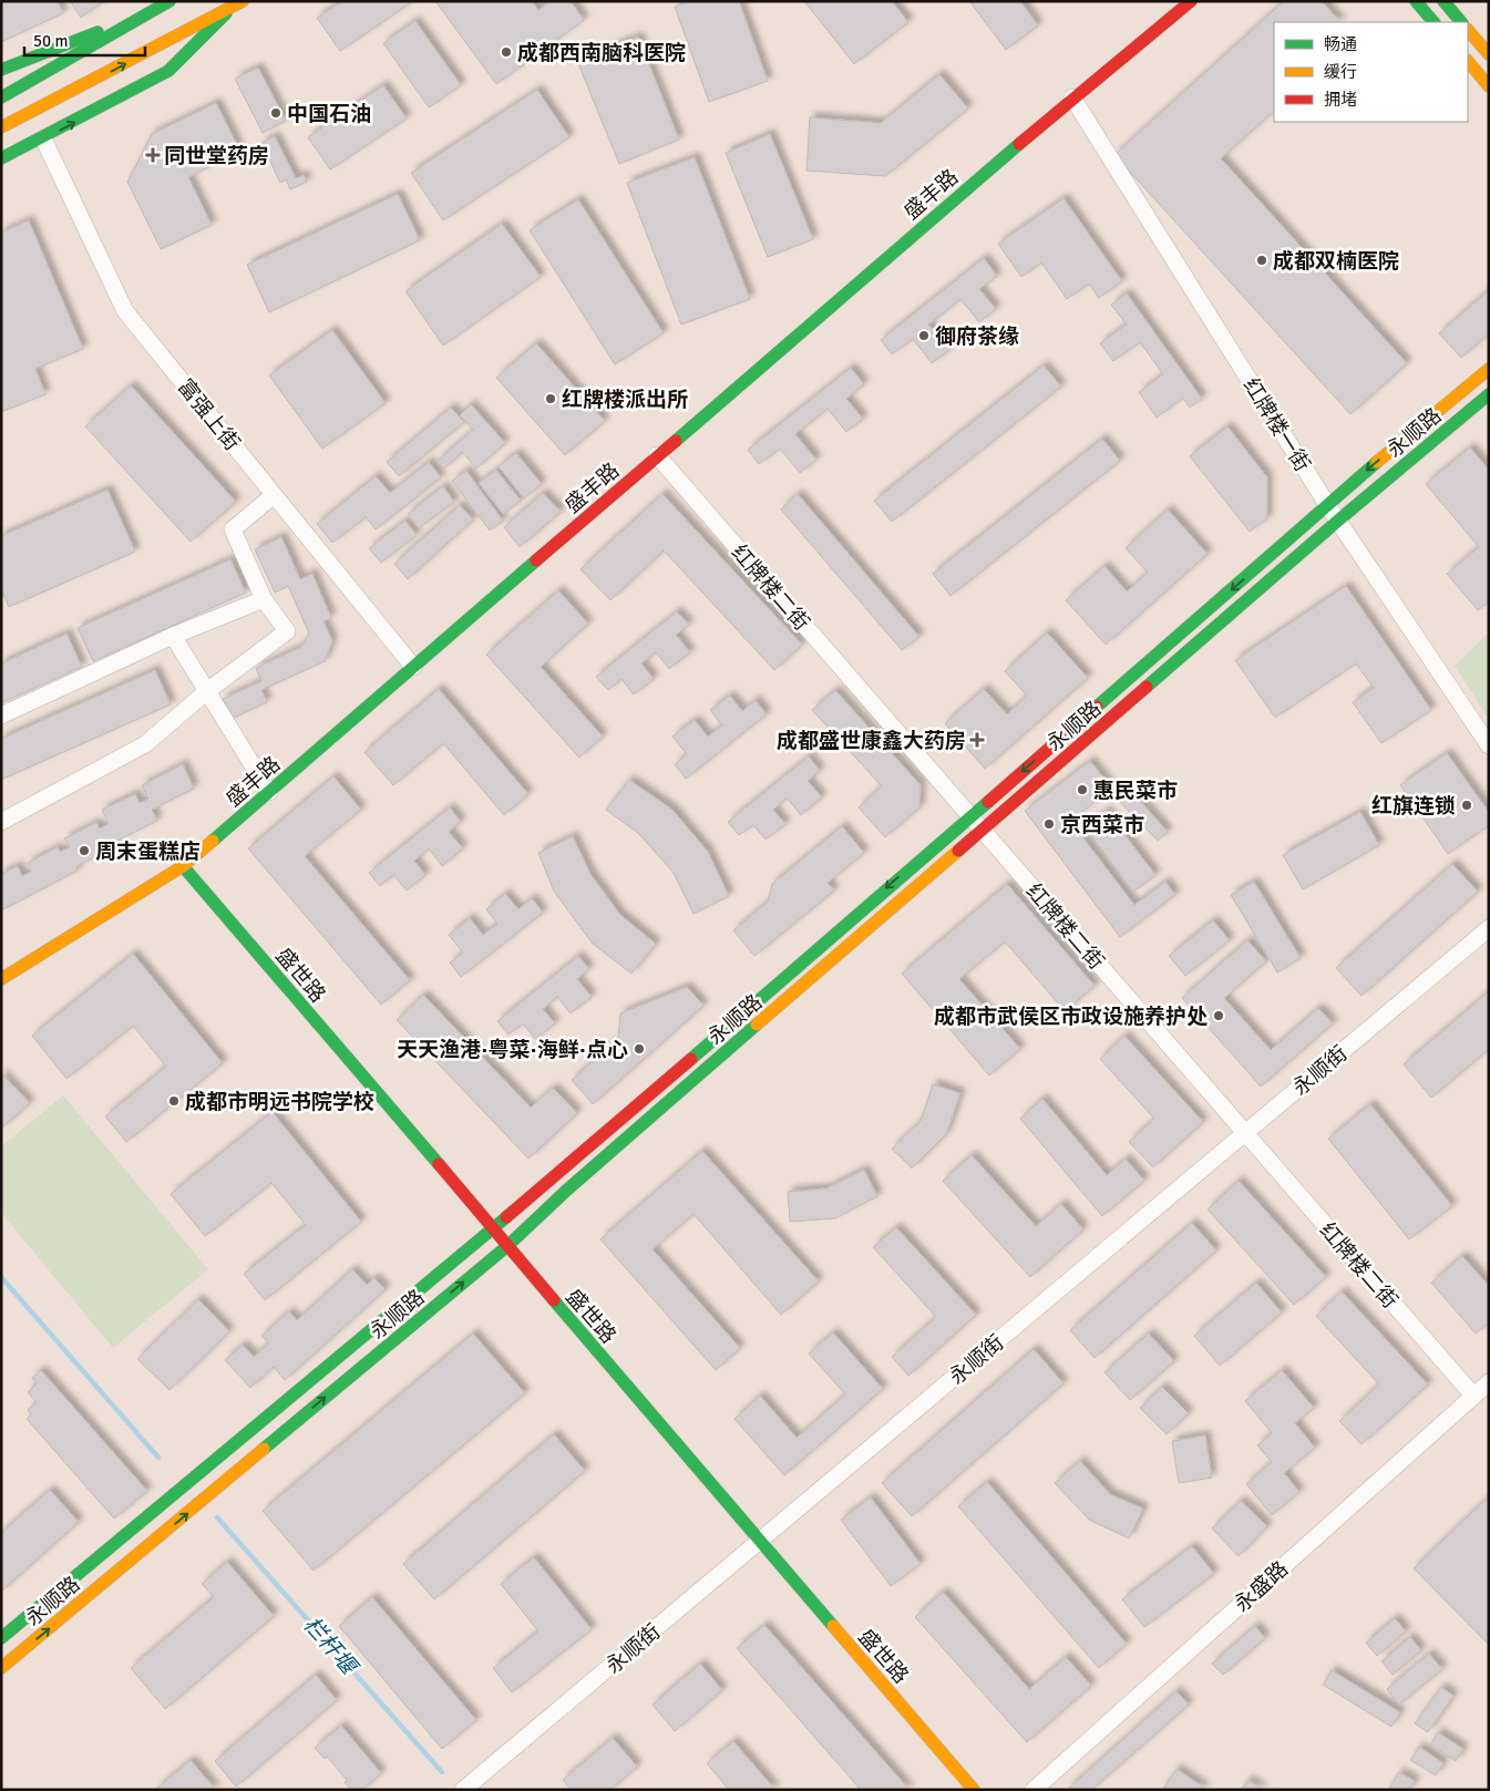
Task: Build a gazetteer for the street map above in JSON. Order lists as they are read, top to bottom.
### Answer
{
  "streets": {
    "main road": ["盛丰路", "永顺路", "盛世路"],
    "street": [
      "富强上街",
      "红牌楼一街",
      "红牌楼二街",
      "永顺街",
      "永盛路"
    ]
  },
  "crossings": [
    ["盛丰路", "富强上街"],
    ["盛丰路", "红牌楼一街"],
    ["盛丰路", "红牌楼二街"],
    ["盛丰路", "盛世路"],
    ["红牌楼一街", "永顺路"],
    ["永顺路", "红牌楼二街"],
    ["永顺路", "盛世路"],
    ["红牌楼二街", "永顺街"],
    ["红牌楼二街", "永盛路"],
    ["盛世路", "永顺街"]
  ],
  "water": ["栏杆堰"],
  "places": {
    "other": [
      "成都西南脑科医院",
      "中国石油",
      "成都双楠医院",
      "御府茶缘",
      "红牌楼派出所",
      "惠民菜市",
      "红旗连锁",
      "京西菜市",
      "周末蛋糕店",
      "成都市武侯区市政设施养护处",
      "天天渔港·粤菜·海鲜·点心",
      "成都市明远书院学校"
    ],
    "health": ["同世堂药房", "成都盛世康鑫大药房"]
  },
  "legend": ["畅通", "缓行", "拥堵"],
  "scale_bar": "50 m"
}
